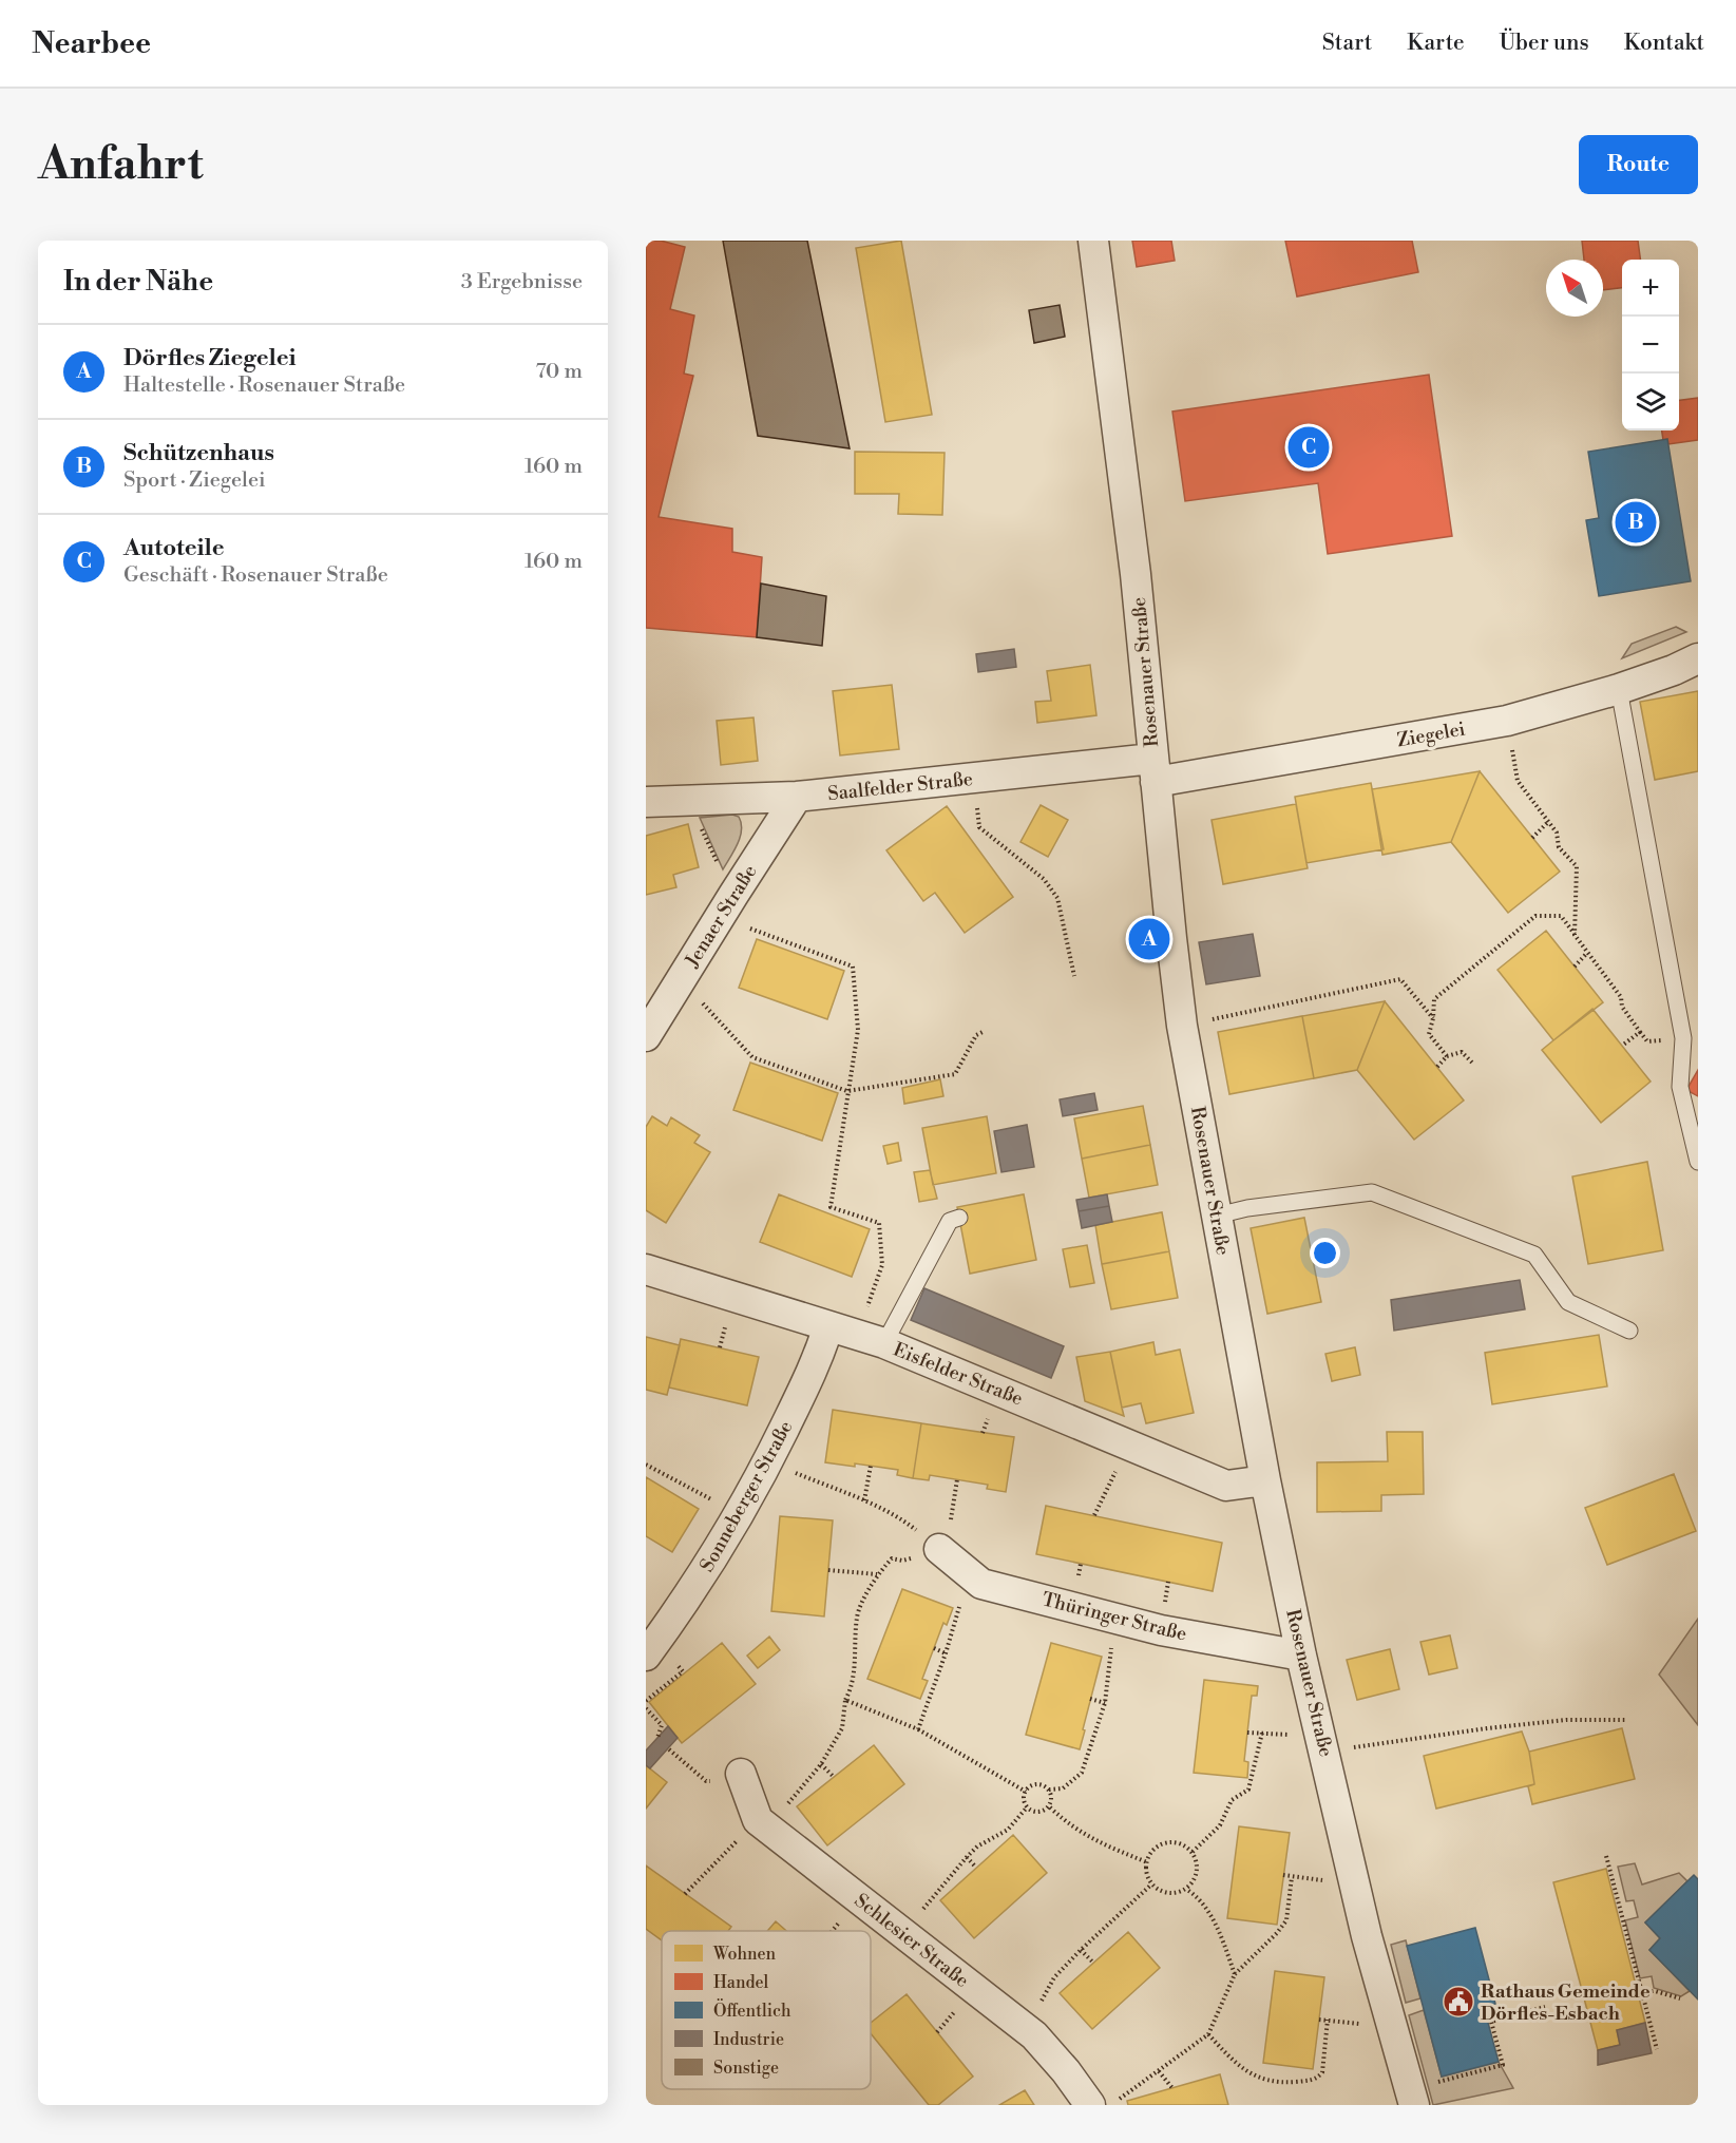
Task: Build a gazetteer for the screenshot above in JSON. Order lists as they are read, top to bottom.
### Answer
{
  "streets": {
    "street": [
      "Rosenauer Straße",
      "Ziegelei",
      "Saalfelder Straße",
      "Jenaer Straße",
      "Eisfelder Straße",
      "Sonneberger Straße",
      "Thüringer Straße",
      "Schlesier Straße"
    ]
  },
  "crossings": [
    ["Rosenauer Straße", "Ziegelei"],
    ["Rosenauer Straße", "Saalfelder Straße"],
    ["Rosenauer Straße", "Eisfelder Straße"],
    ["Rosenauer Straße", "Thüringer Straße"],
    ["Ziegelei", "Saalfelder Straße"],
    ["Saalfelder Straße", "Jenaer Straße"],
    ["Eisfelder Straße", "Sonneberger Straße"]
  ],
  "places": {
    "public building": ["Rathaus Gemeinde Dörfles-Esbach"]
  },
  "legend": [
    "Wohnen",
    "Handel",
    "Öffentlich",
    "Industrie",
    "Sonstige"
  ],
  "north": "top left",
  "page": {
    "header": "Nearbee",
    "nav": [
      "Start",
      "Karte",
      "Über uns",
      "Kontakt"
    ],
    "buttons": "Route",
    "title": "Anfahrt",
    "heading": ["In der Nähe", "3 Ergebnisse"],
    "map_buttons": ["+", "−"],
    "list": [
      {
        "mark": "A",
        "name": "Dörfles Ziegelei",
        "note": "Haltestelle · Rosenauer Straße",
        "value": "70 m"
      },
      {
        "mark": "B",
        "name": "Schützenhaus",
        "note": "Sport · Ziegelei",
        "value": "160 m"
      },
      {
        "mark": "C",
        "name": "Autoteile",
        "note": "Geschäft · Rosenauer Straße",
        "value": "160 m"
      }
    ],
    "pins": ["C", "B", "A"]
  }
}
